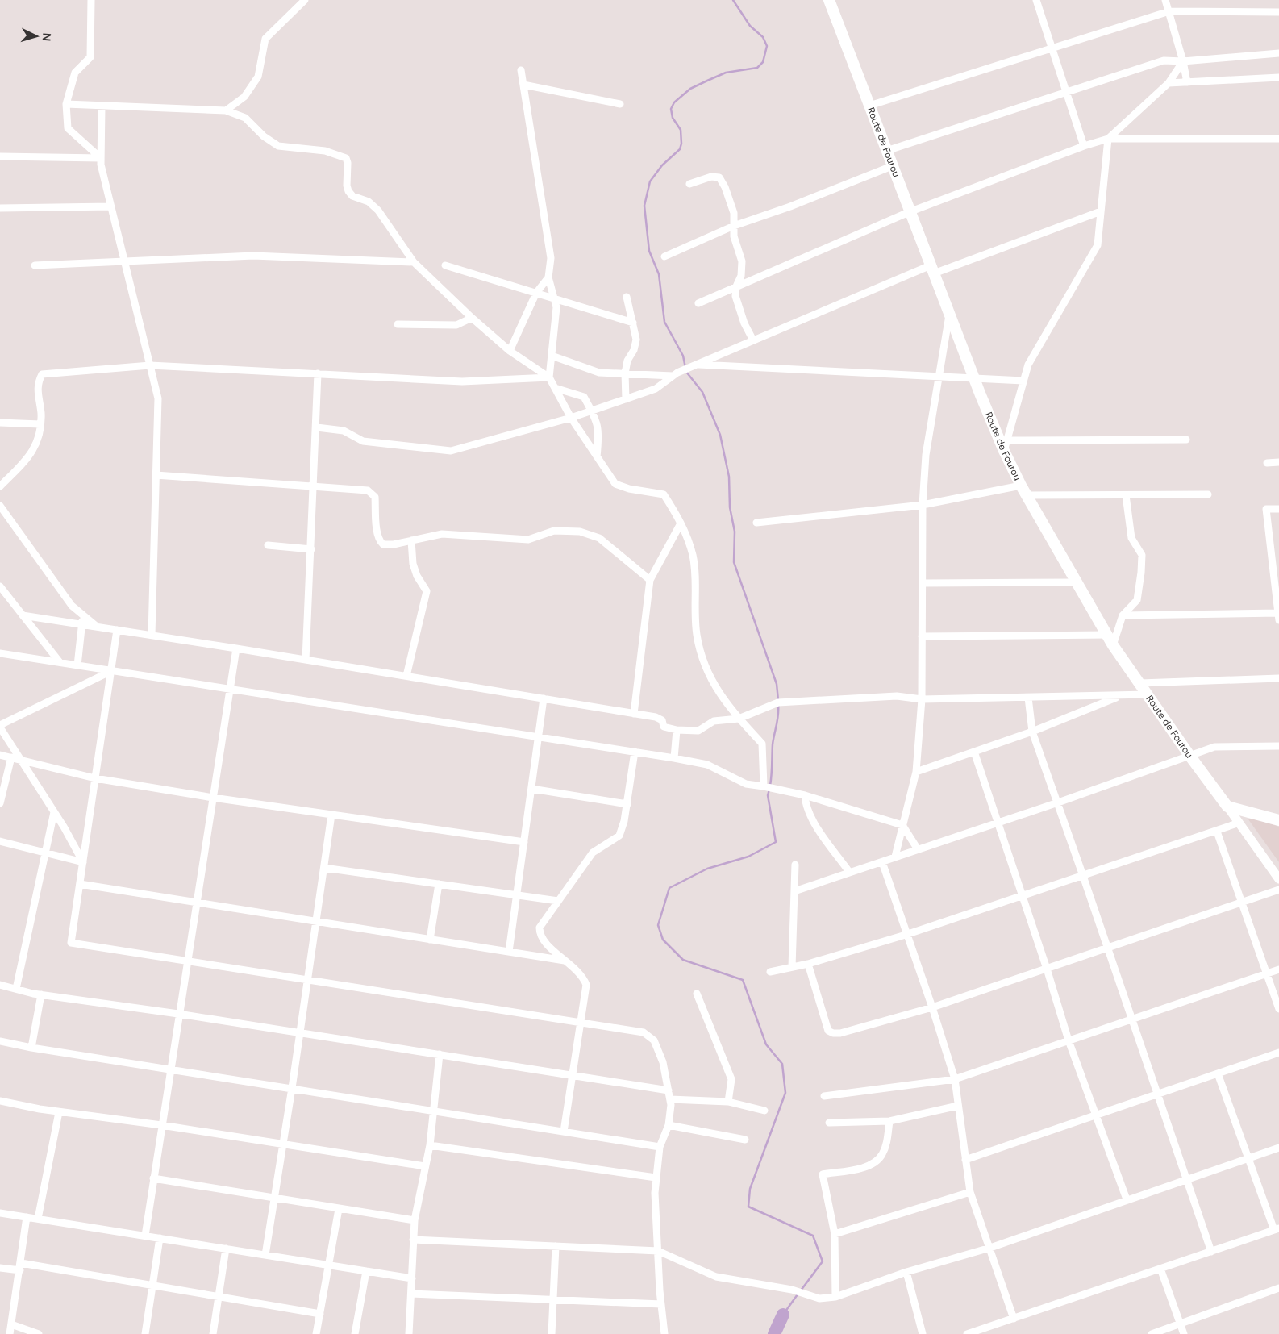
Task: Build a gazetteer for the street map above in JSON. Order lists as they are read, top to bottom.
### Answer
{
  "streets": {
    "main road": ["Route de Fourou"]
  },
  "north": "right"
}
